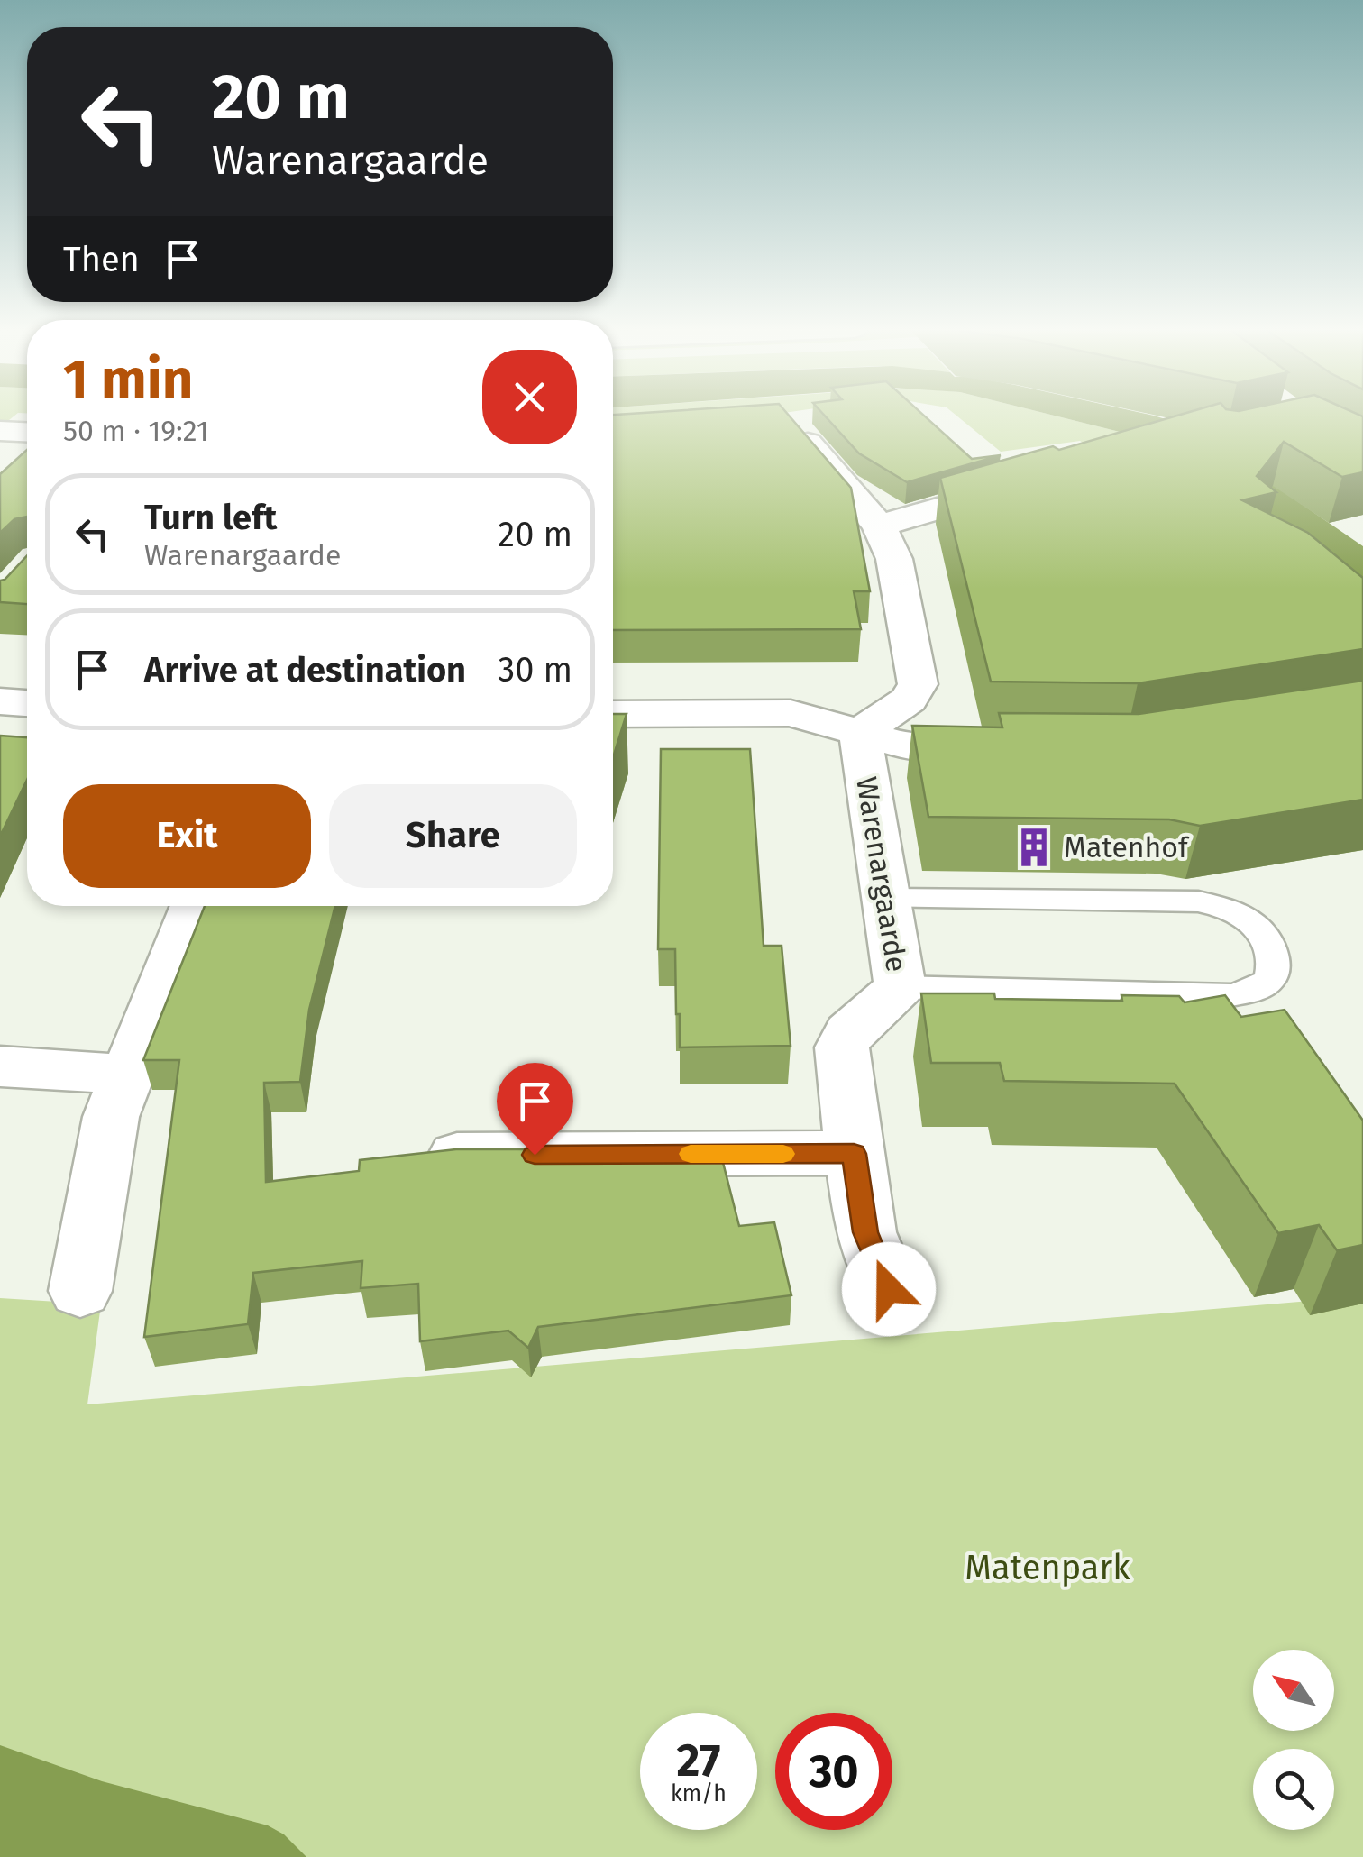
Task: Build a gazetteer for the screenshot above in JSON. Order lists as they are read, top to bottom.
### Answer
{
  "streets": {
    "street": ["Warenargaarde"]
  },
  "parks": ["Matenpark"],
  "places": {
    "building": ["Matenhof"]
  },
  "north": "top left",
  "page": {
    "turn": ["20 m", "Warenargaarde"],
    "then": "Then",
    "heading": ["1 min", "50 m · 19:21"],
    "list": [
      {
        "name": "Turn left",
        "note": "Warenargaarde",
        "value": "20 m"
      },
      {
        "name": "Arrive at destination",
        "value": "30 m"
      }
    ],
    "buttons": ["Exit", "Share"],
    "speed": "27 km/h",
    "limit": "30"
  }
}
